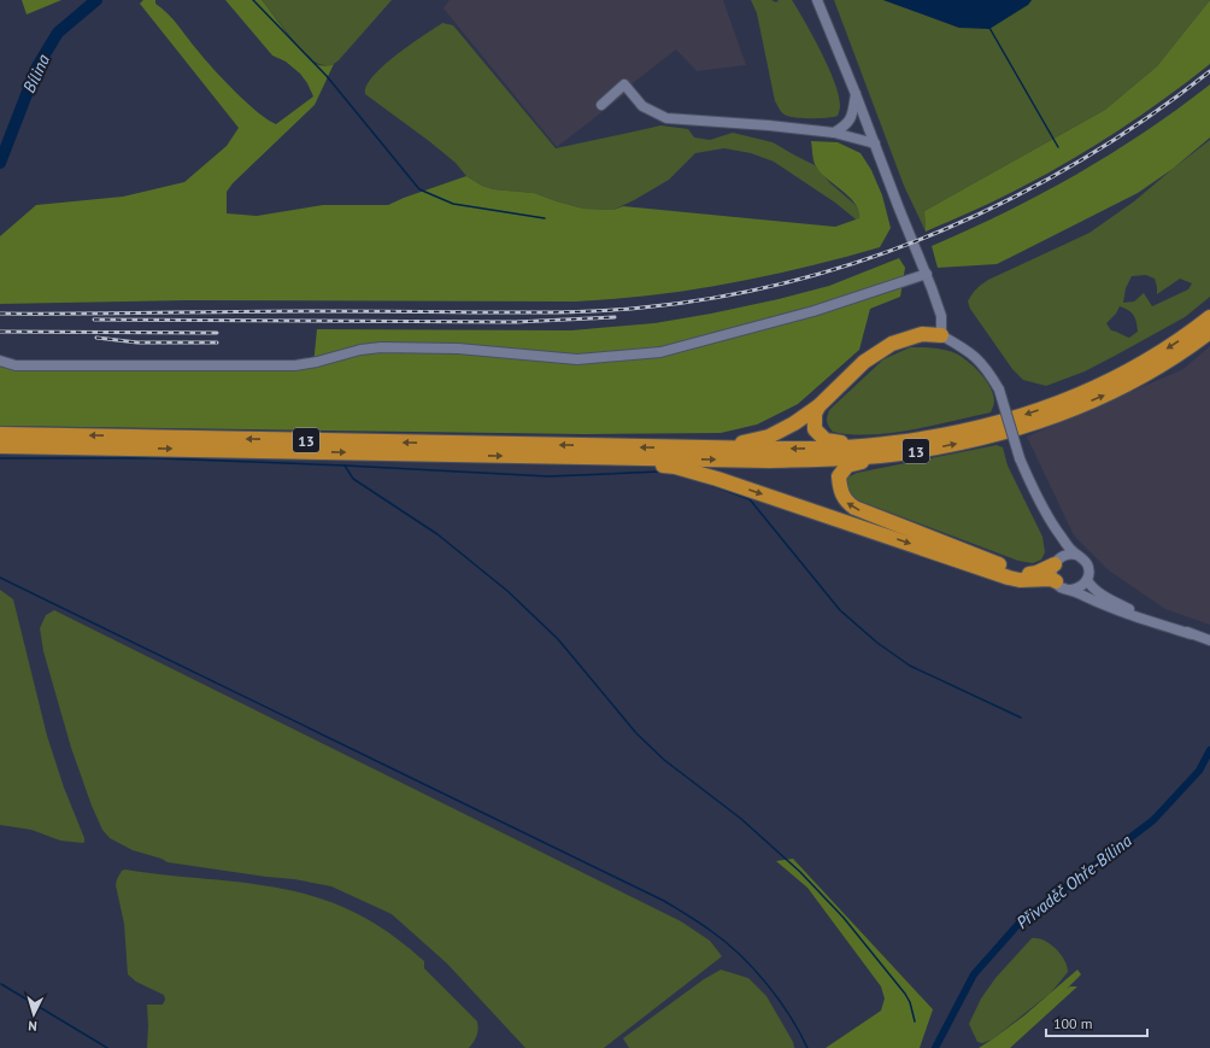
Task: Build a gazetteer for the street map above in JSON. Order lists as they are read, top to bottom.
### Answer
{
  "streets": {
    "highway": ["13"]
  },
  "water": ["Bílina", "Přivaděč Ohře-Bílina"],
  "scale_bar": "100 m",
  "north": "bottom"
}
